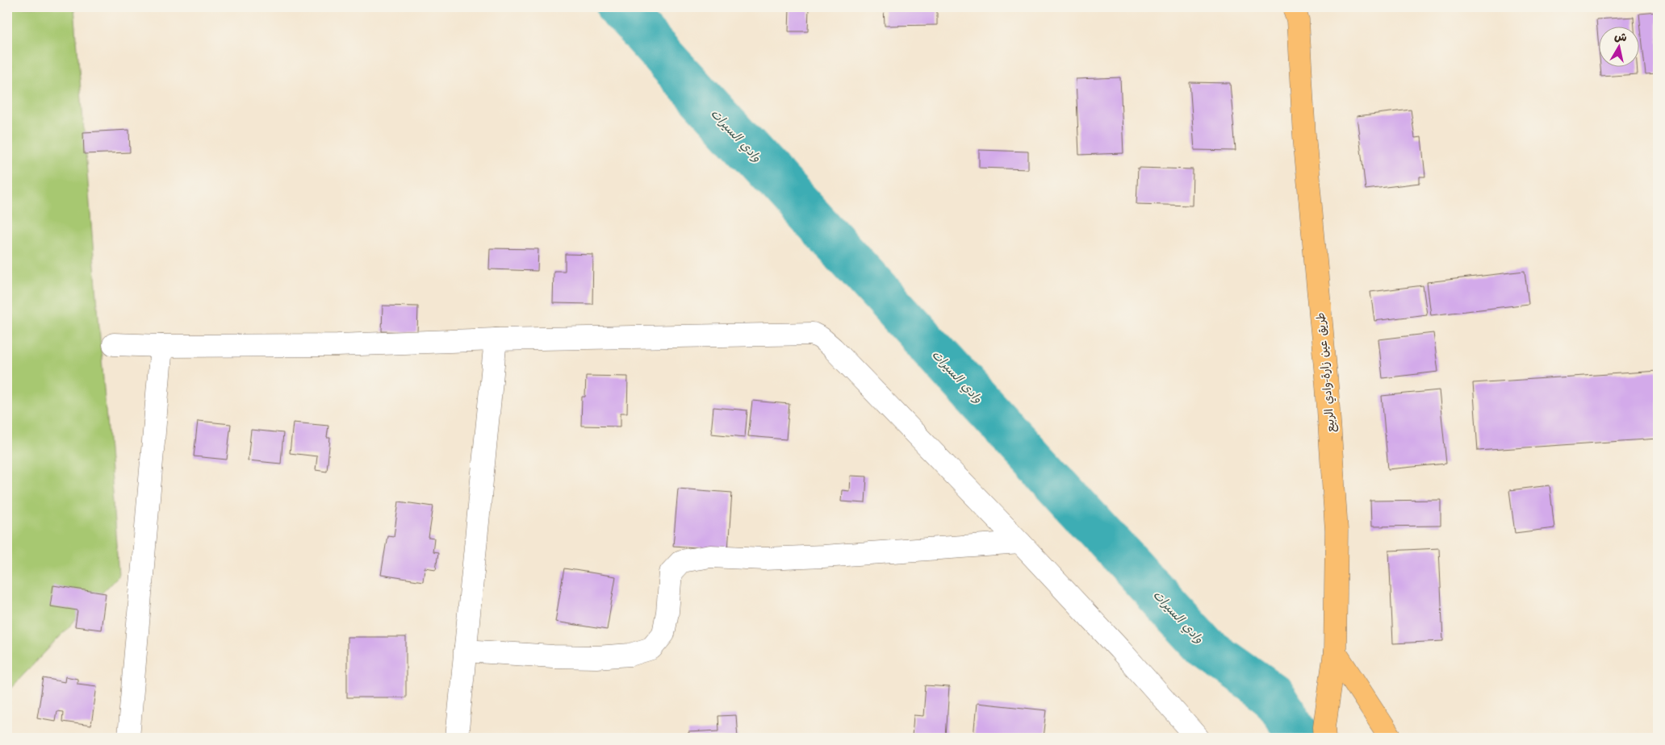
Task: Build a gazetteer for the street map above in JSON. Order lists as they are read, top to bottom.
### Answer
{
  "streets": {
    "main road": ["طريق عين زارة-وادي الربيع"]
  },
  "water": ["وادي السيرات"],
  "north": "top"
}
